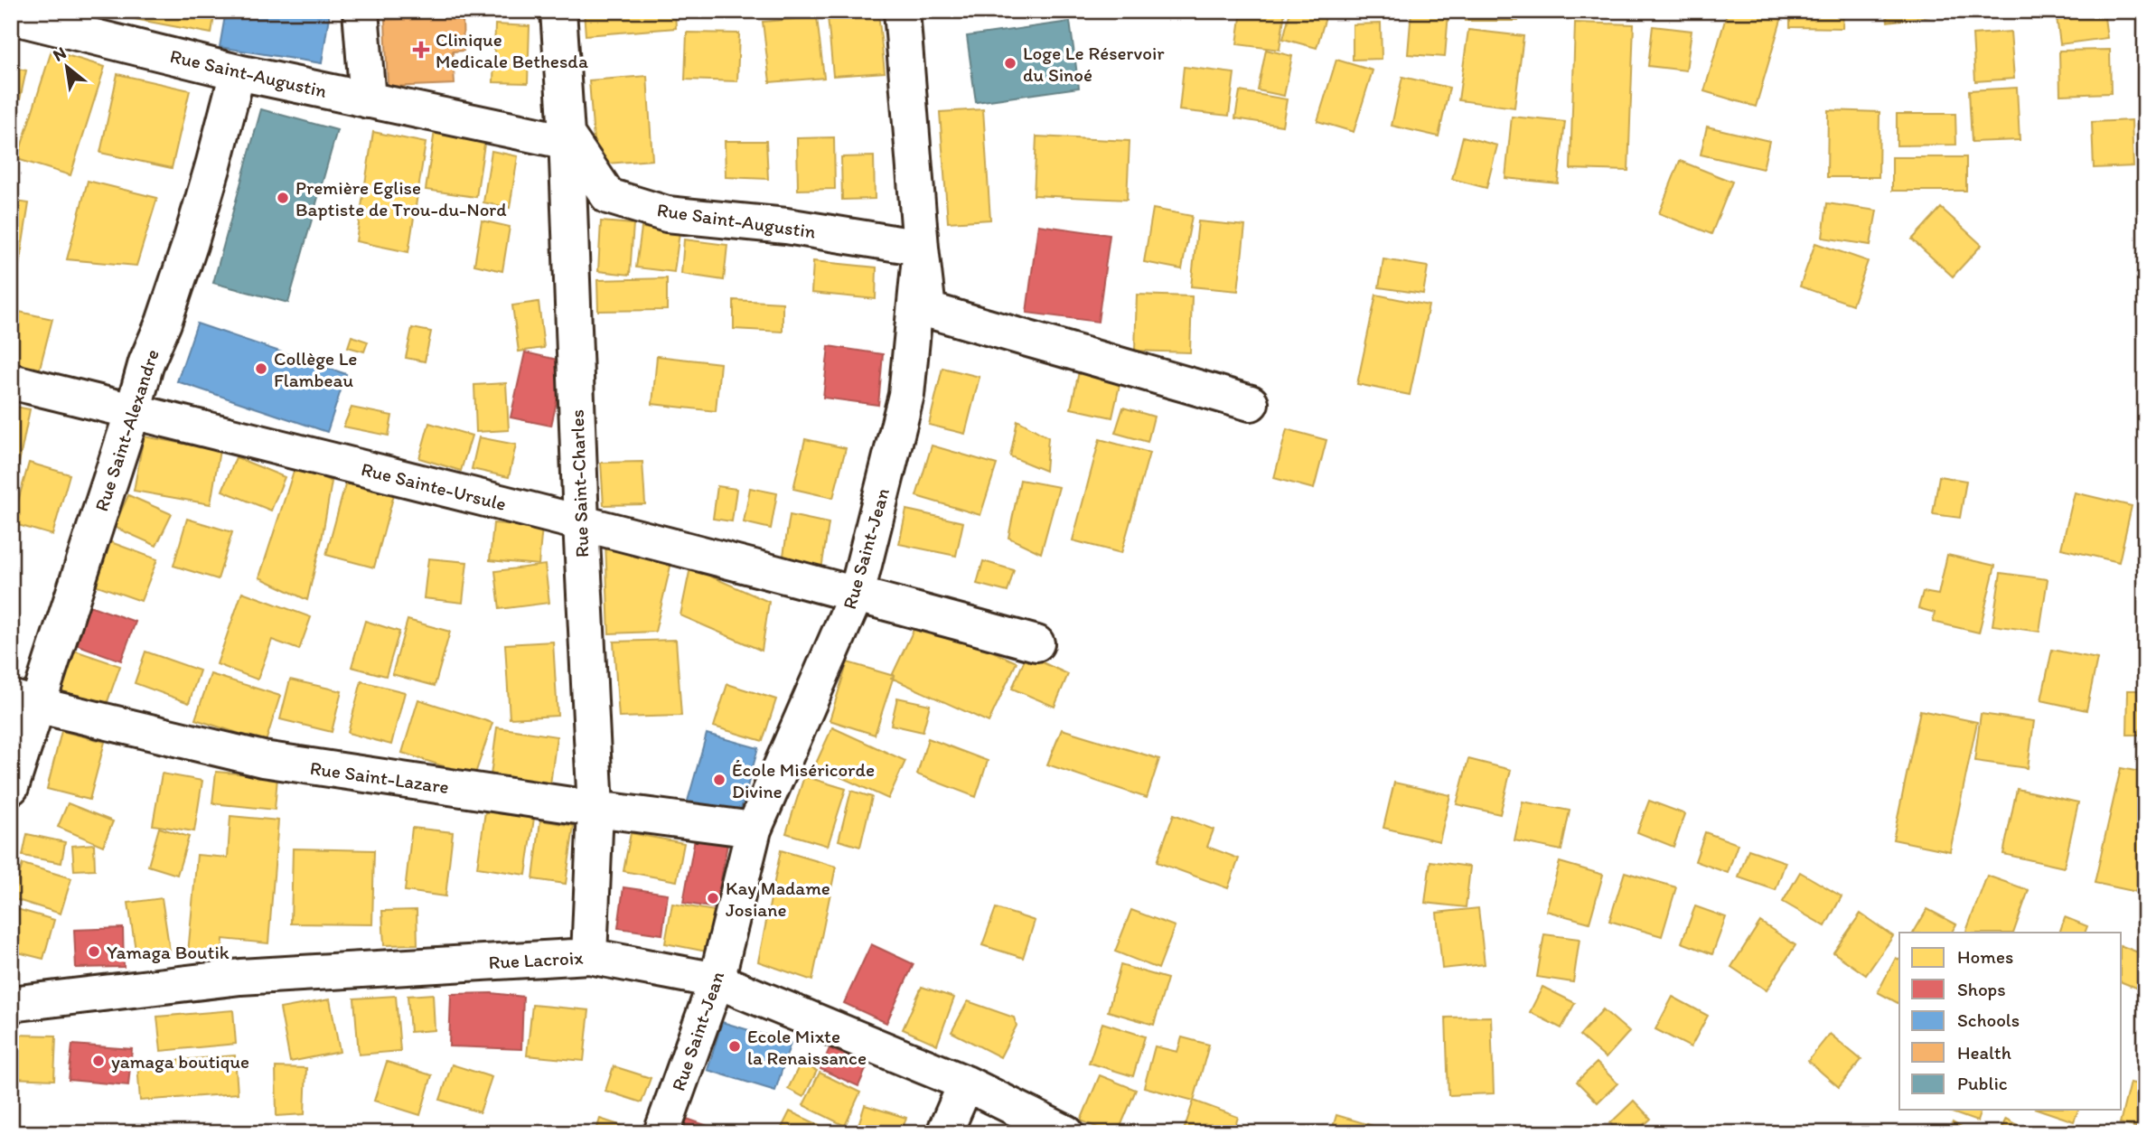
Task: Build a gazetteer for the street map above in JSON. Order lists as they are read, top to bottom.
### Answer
{
  "streets": {
    "street": [
      "Rue Saint-Augustin",
      "Rue Saint-Alexandre",
      "Rue Saint-Charles",
      "Rue Sainte-Ursule",
      "Rue Saint-Jean",
      "Rue Saint-Lazare",
      "Rue Lacroix"
    ]
  },
  "crossings": [
    ["Rue Saint-Augustin", "Rue Saint-Alexandre"],
    ["Rue Saint-Augustin", "Rue Saint-Charles"],
    ["Rue Saint-Augustin", "Rue Saint-Jean"],
    ["Rue Saint-Alexandre", "Rue Sainte-Ursule"],
    ["Rue Saint-Alexandre", "Rue Saint-Lazare"],
    ["Rue Saint-Charles", "Rue Sainte-Ursule"],
    ["Rue Saint-Charles", "Rue Saint-Lazare"],
    ["Rue Saint-Charles", "Rue Lacroix"],
    ["Rue Sainte-Ursule", "Rue Saint-Jean"],
    ["Rue Saint-Jean", "Rue Saint-Lazare"],
    ["Rue Saint-Jean", "Rue Lacroix"]
  ],
  "places": {
    "health": ["Clinique Medicale Bethesda"],
    "other": [
      "Loge Le Réservoir du Sinoé",
      "Première Eglise Baptiste de Trou-du-Nord",
      "Collège Le Flambeau",
      "École Miséricorde Divine",
      "Kay Madame Josiane",
      "Yamaga Boutik",
      "Ecole Mixte la Renaissance",
      "yamaga boutique"
    ]
  },
  "legend": [
    "Homes",
    "Shops",
    "Schools",
    "Health",
    "Public"
  ],
  "north": "top left"
}
